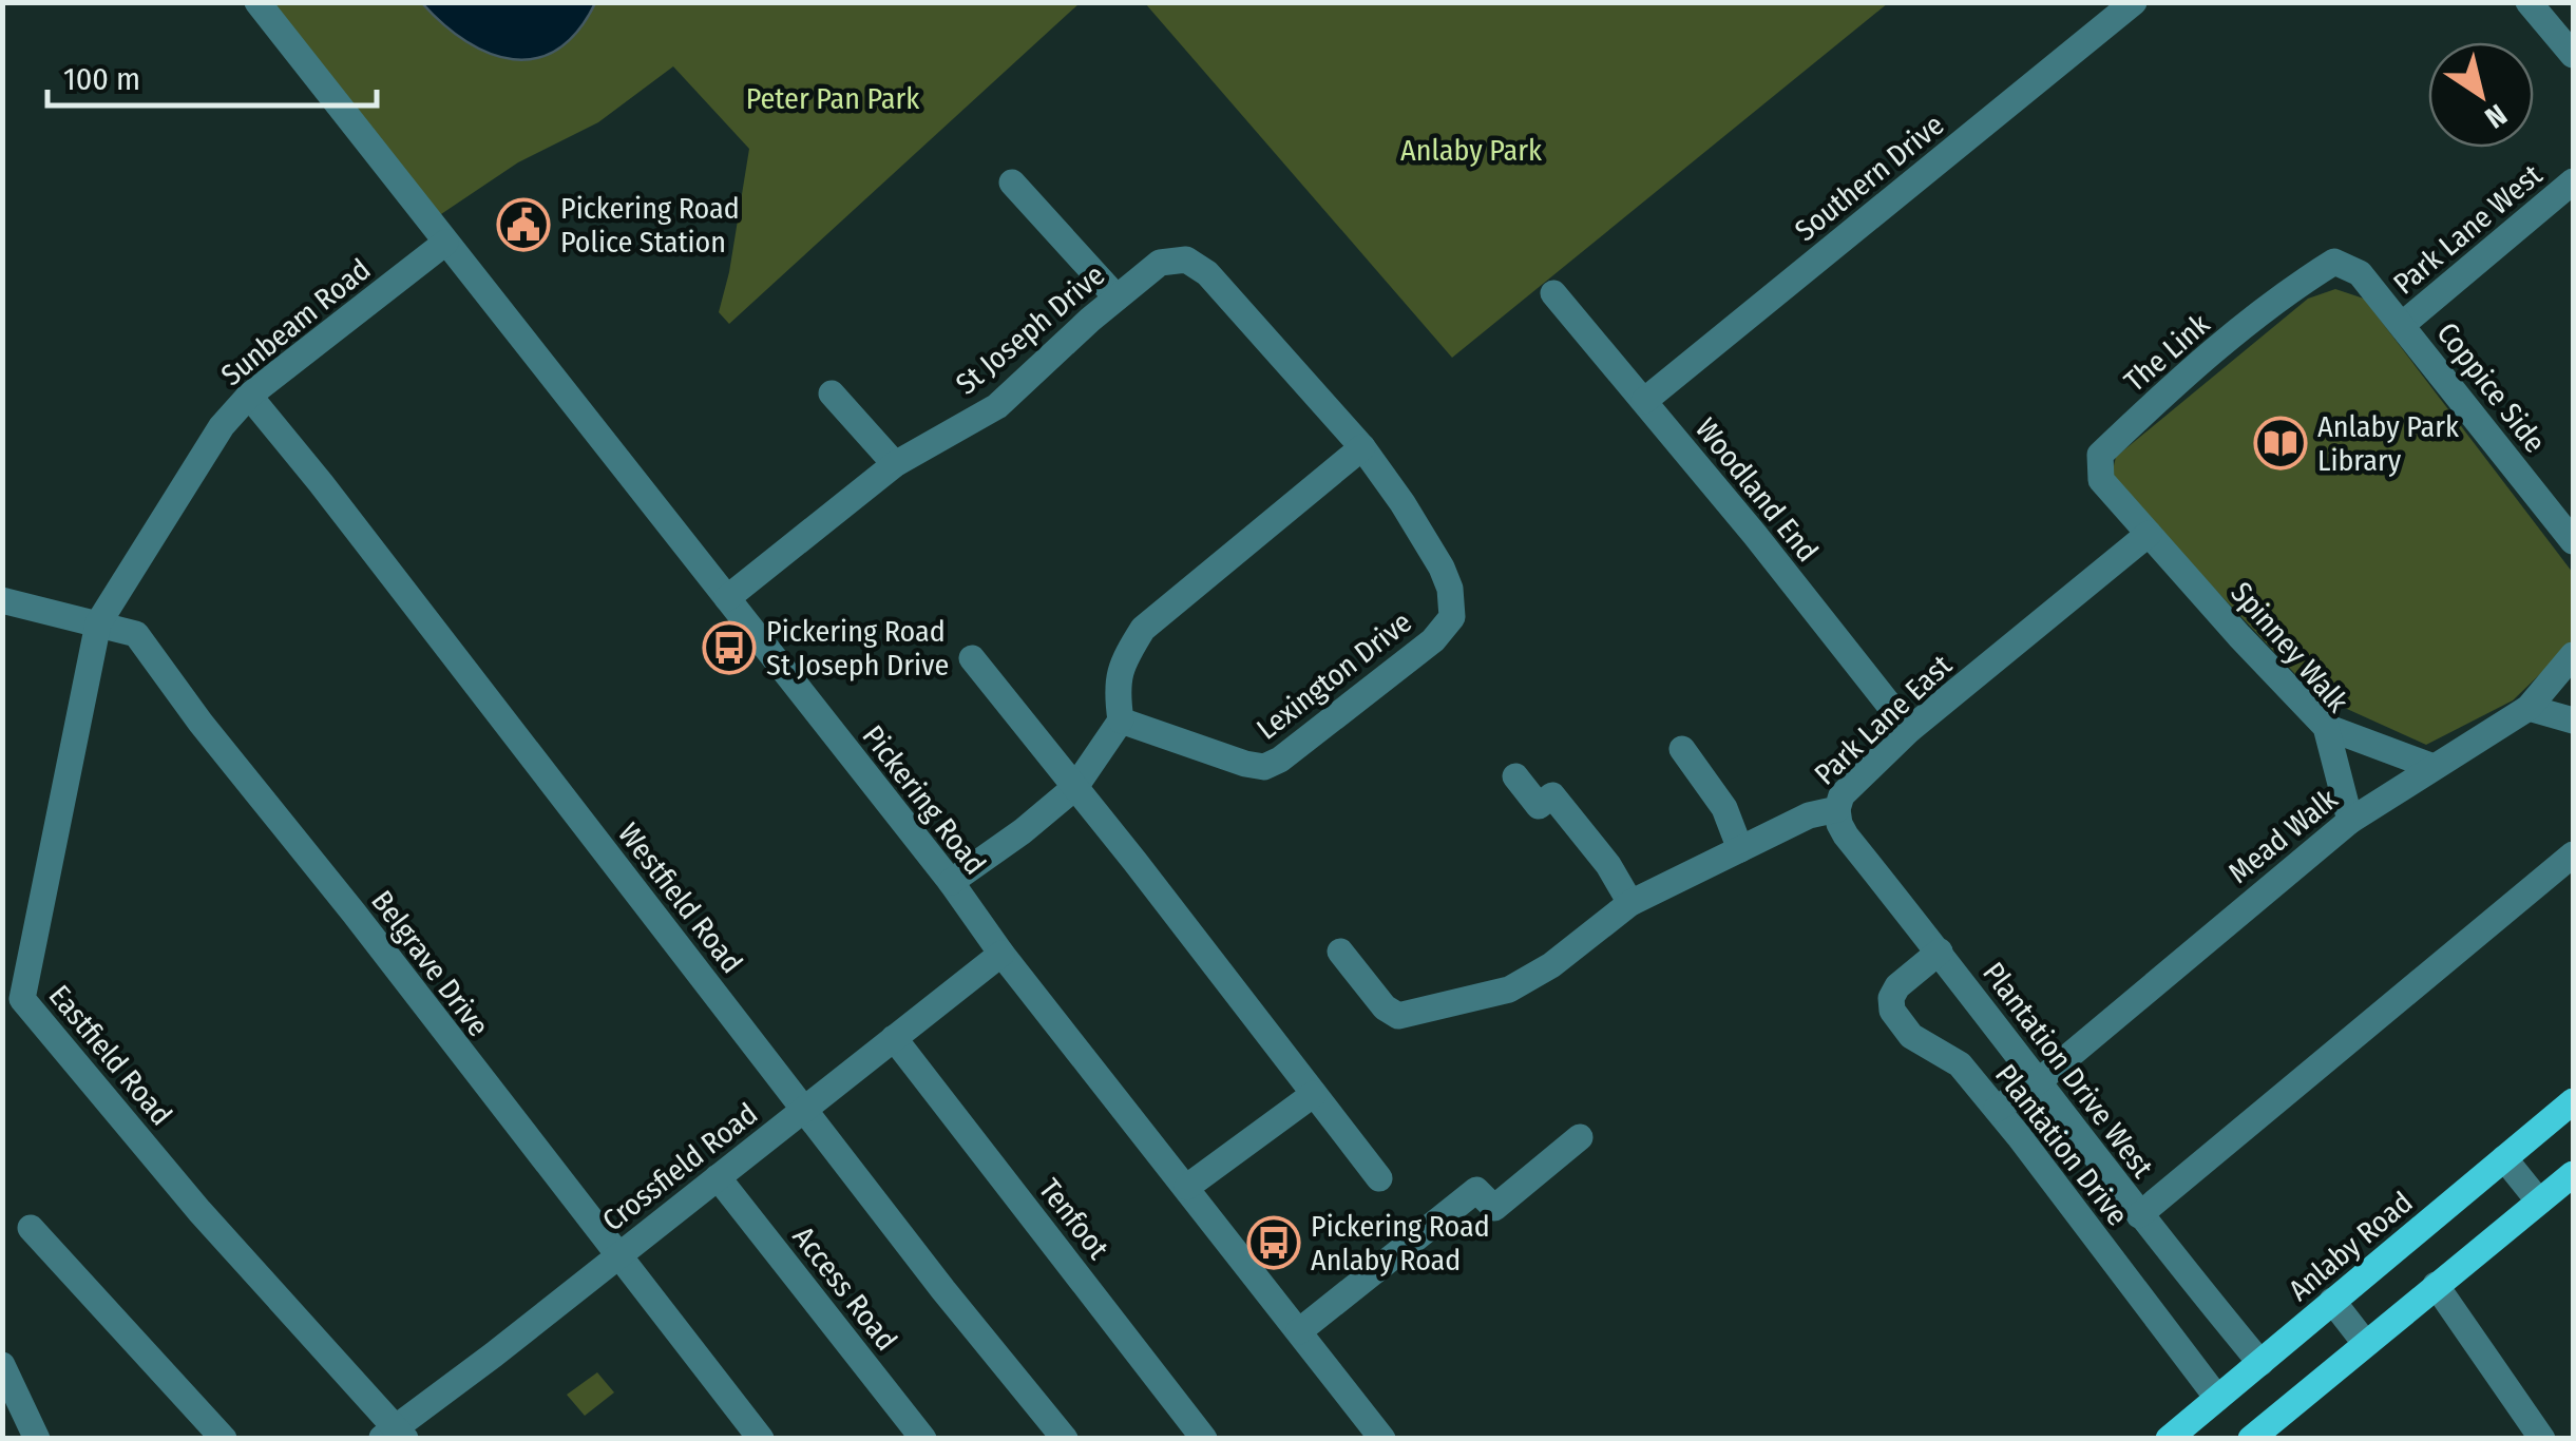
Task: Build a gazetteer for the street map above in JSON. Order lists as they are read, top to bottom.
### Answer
{
  "streets": {
    "main road": ["Anlaby Road"],
    "street": [
      "Southern Drive",
      "Park Lane West",
      "Sunbeam Road",
      "St Joseph Drive",
      "The Link",
      "Coppice Side",
      "Woodland End",
      "Spinney Walk",
      "Lexington Drive",
      "Park Lane East",
      "Pickering Road",
      "Mead Walk",
      "Westfield Road",
      "Belgrave Drive",
      "Eastfield Road",
      "Plantation Drive West",
      "Plantation Drive",
      "Crossfield Road",
      "Tenfoot",
      "Access Road"
    ]
  },
  "crossings": [
    ["Southern Drive", "Woodland End"],
    ["Park Lane West", "Coppice Side"],
    ["Sunbeam Road", "Pickering Road"],
    ["Sunbeam Road", "Westfield Road"],
    ["Sunbeam Road", "Belgrave Drive"],
    ["Sunbeam Road", "Eastfield Road"],
    ["St Joseph Drive", "Lexington Drive"],
    ["St Joseph Drive", "Pickering Road"],
    ["The Link", "Coppice Side"],
    ["The Link", "Spinney Walk"],
    ["The Link", "Park Lane East"],
    ["Woodland End", "Park Lane East"],
    ["Spinney Walk", "Park Lane East"],
    ["Spinney Walk", "Mead Walk"],
    ["Park Lane East", "Plantation Drive West"],
    ["Pickering Road", "Crossfield Road"],
    ["Mead Walk", "Plantation Drive West"],
    ["Mead Walk", "Plantation Drive"],
    ["Westfield Road", "Crossfield Road"],
    ["Belgrave Drive", "Eastfield Road"],
    ["Belgrave Drive", "Crossfield Road"],
    ["Eastfield Road", "Crossfield Road"],
    ["Plantation Drive West", "Plantation Drive"],
    ["Plantation Drive West", "Anlaby Road"],
    ["Plantation Drive", "Anlaby Road"],
    ["Crossfield Road", "Tenfoot"],
    ["Crossfield Road", "Access Road"]
  ],
  "parks": ["Peter Pan Park", "Anlaby Park"],
  "places": {
    "public building": ["Pickering Road Police Station"],
    "library": ["Anlaby Park Library"],
    "bus stop": ["Pickering Road St Joseph Drive", "Pickering Road Anlaby Road"]
  },
  "scale_bar": "100 m",
  "north": "bottom right"
}
